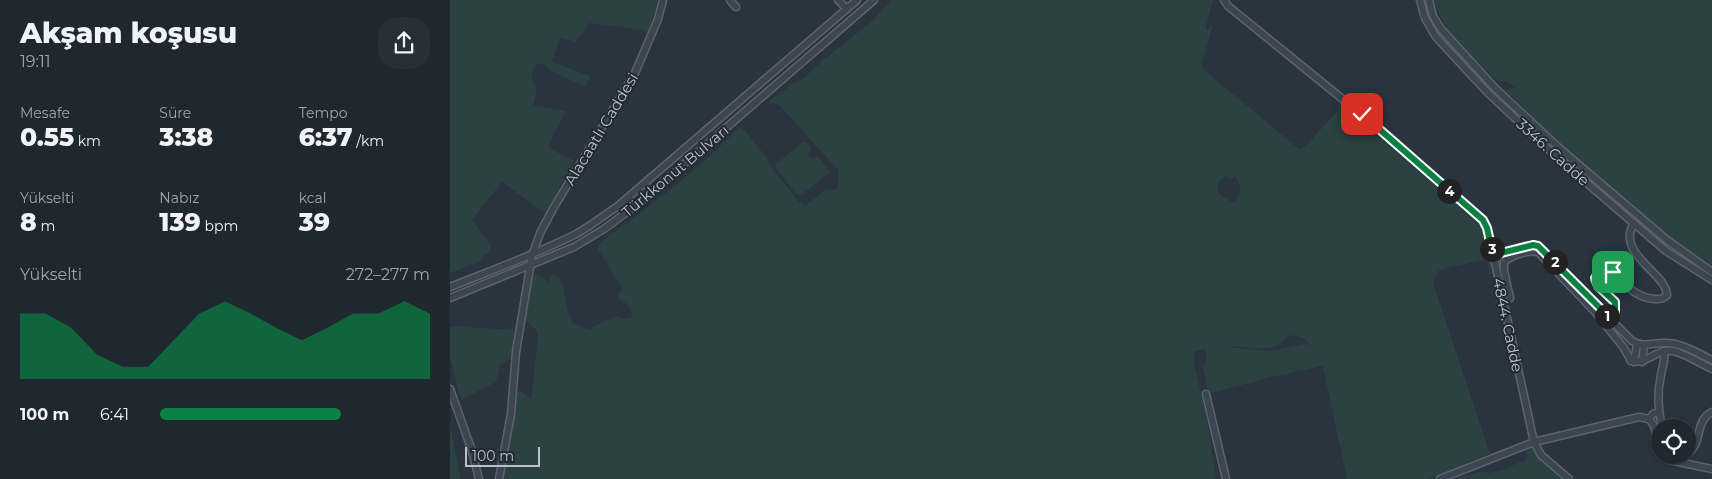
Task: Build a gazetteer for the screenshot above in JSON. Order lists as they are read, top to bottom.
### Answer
{
  "streets": {
    "street": [
      "Alacaatlı Caddesi",
      "3346. Cadde",
      "Türkkonut Bulvarı",
      "4844. Cadde"
    ]
  },
  "crossings": [
    ["Alacaatlı Caddesi", "Türkkonut Bulvarı"]
  ],
  "scale_bar": "100 m",
  "page": {
    "heading": ["Akşam koşusu", "19:11"],
    "stats": [
      ["Mesafe", "0.55 km"],
      ["Süre", "3:38"],
      ["Tempo", "6:37 /km"],
      ["Yükselti", "8 m"],
      ["Nabız", "139 bpm"],
      ["kcal", "39"]
    ],
    "pins": [
      "4",
      "3",
      "2",
      "1"
    ],
    "chart": ["Yükselti", "272–277 m"],
    "list": [
      {
        "name": "100 m",
        "note": "6:41"
      }
    ],
    "scale": "100 m"
  }
}
